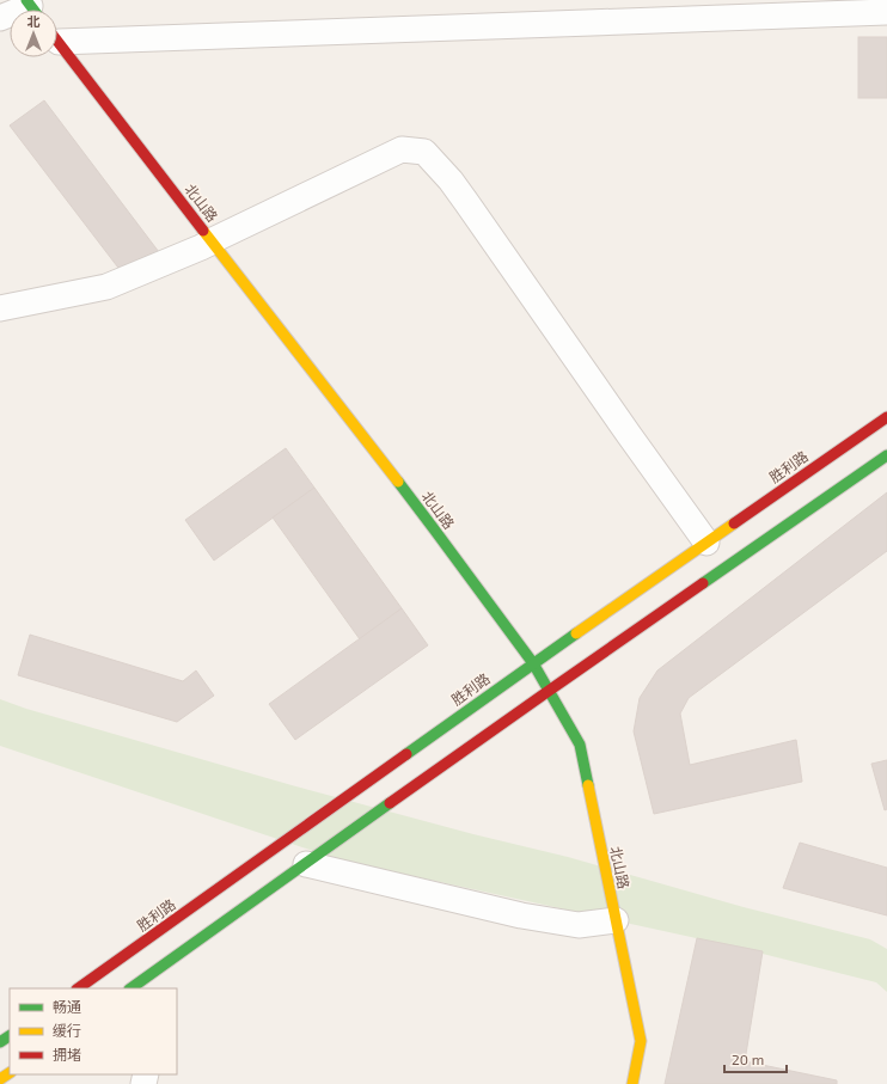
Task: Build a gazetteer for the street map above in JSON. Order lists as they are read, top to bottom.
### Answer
{
  "streets": {
    "main road": ["北山路", "胜利路"]
  },
  "crossings": [
    ["北山路", "胜利路"]
  ],
  "legend": ["畅通", "缓行", "拥堵"],
  "scale_bar": "20 m",
  "north": "top"
}
